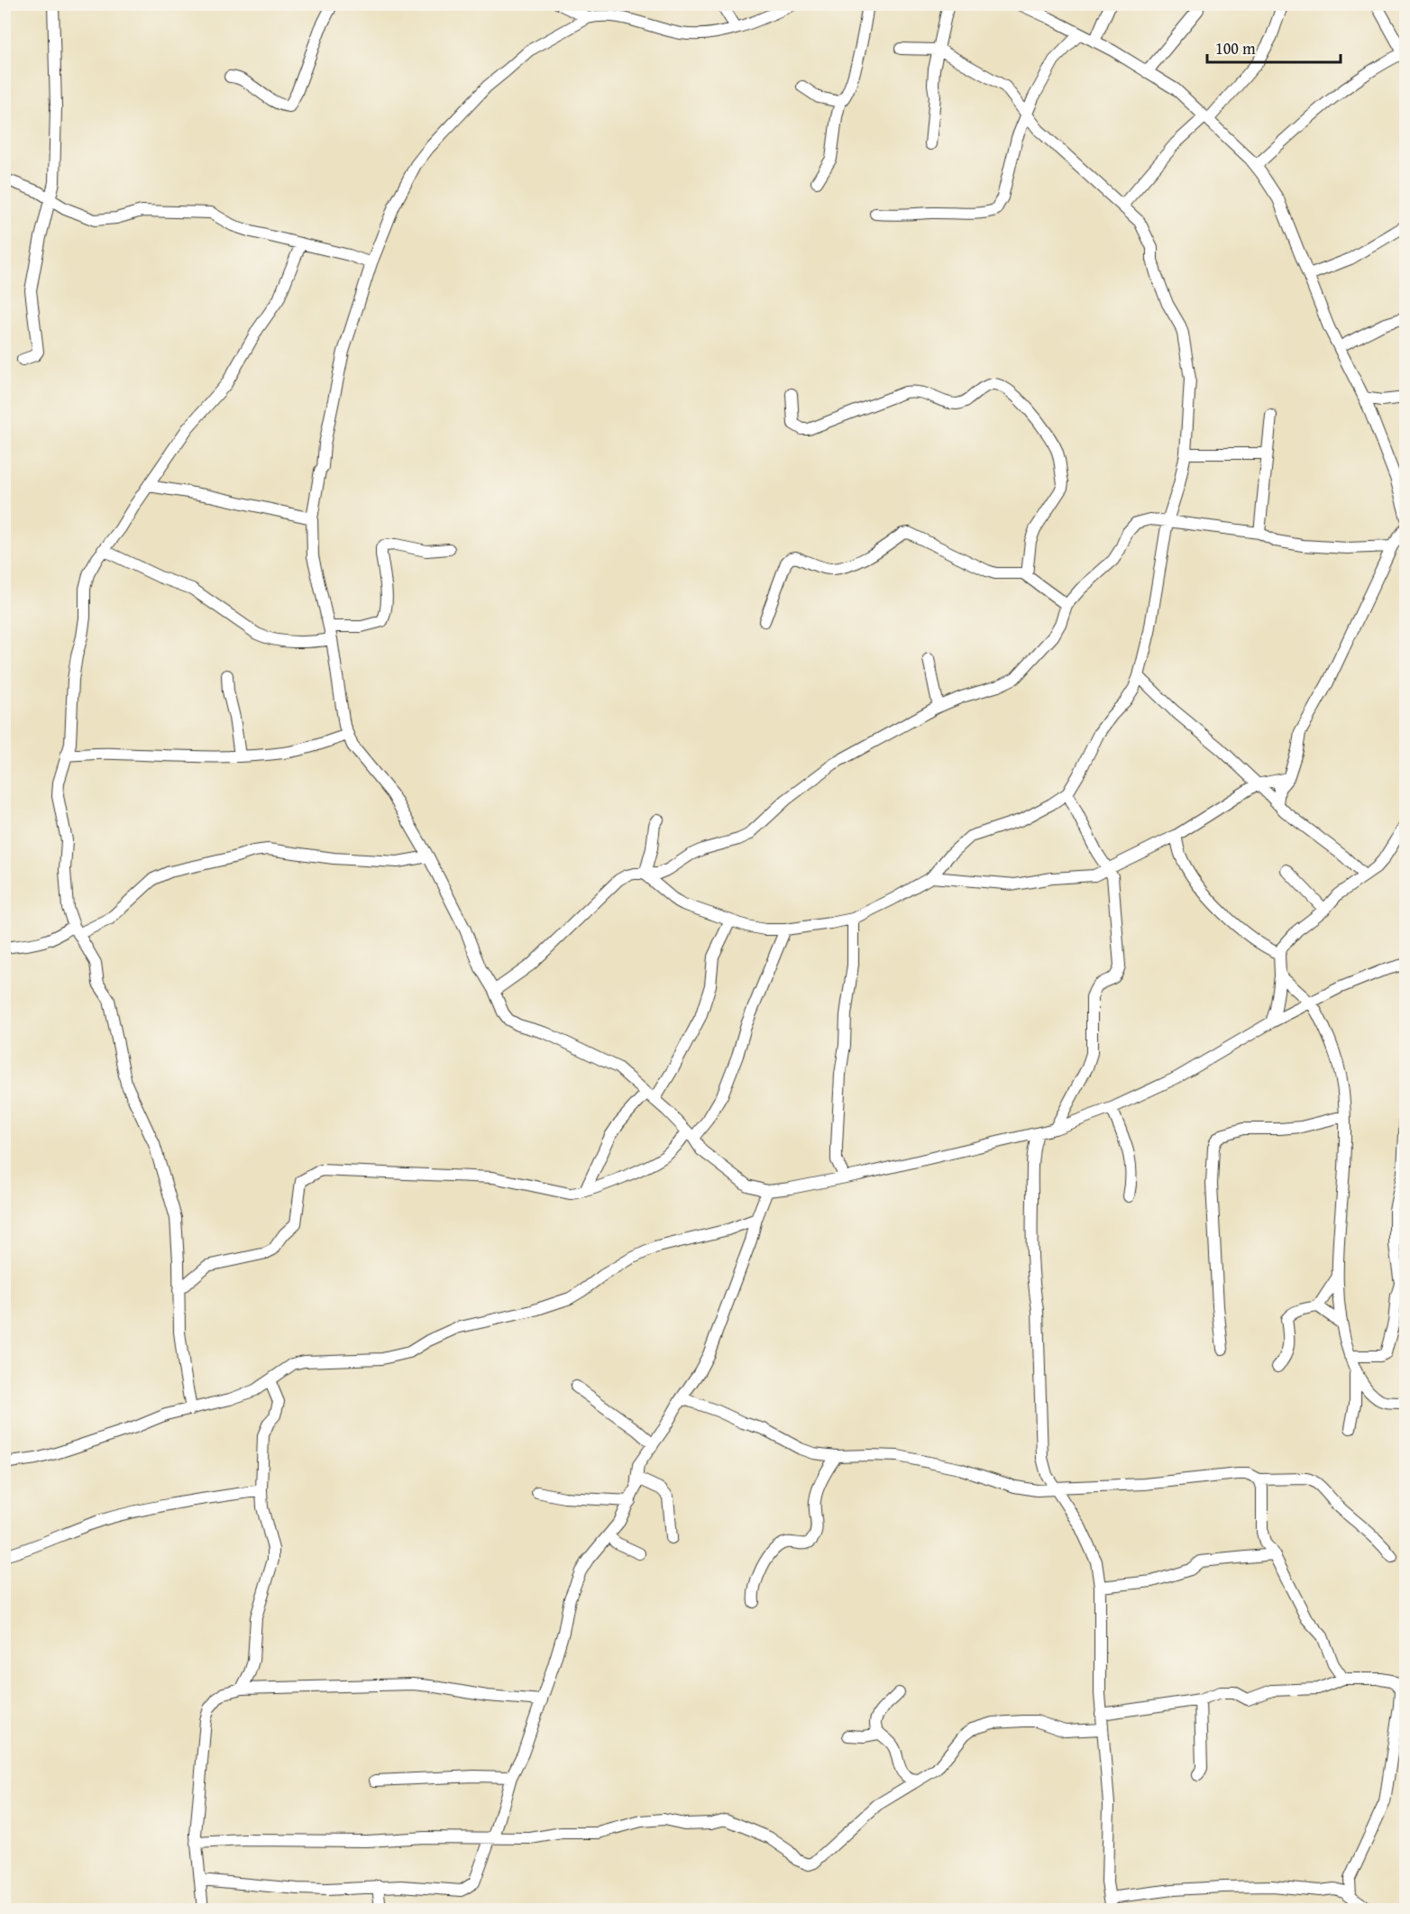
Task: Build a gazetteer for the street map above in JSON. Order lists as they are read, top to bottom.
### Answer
{
  "scale_bar": "100 m"
}
